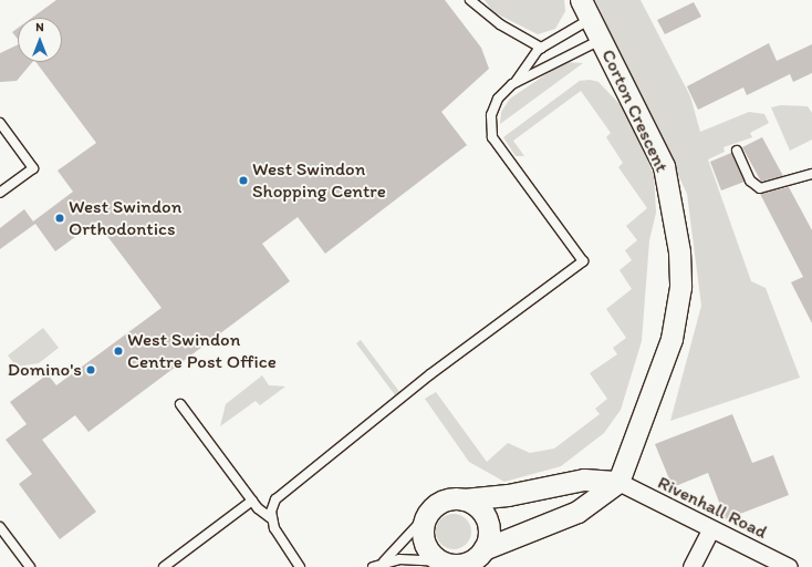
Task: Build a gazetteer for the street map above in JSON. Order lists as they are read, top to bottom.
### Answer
{
  "streets": {
    "street": ["Corton Crescent", "Rivenhall Road"]
  },
  "crossings": [
    ["Corton Crescent", "Rivenhall Road"]
  ],
  "places": [
    "West Swindon Shopping Centre",
    "West Swindon Orthodontics",
    "West Swindon Centre Post Office",
    "Domino's"
  ],
  "north": "top"
}
